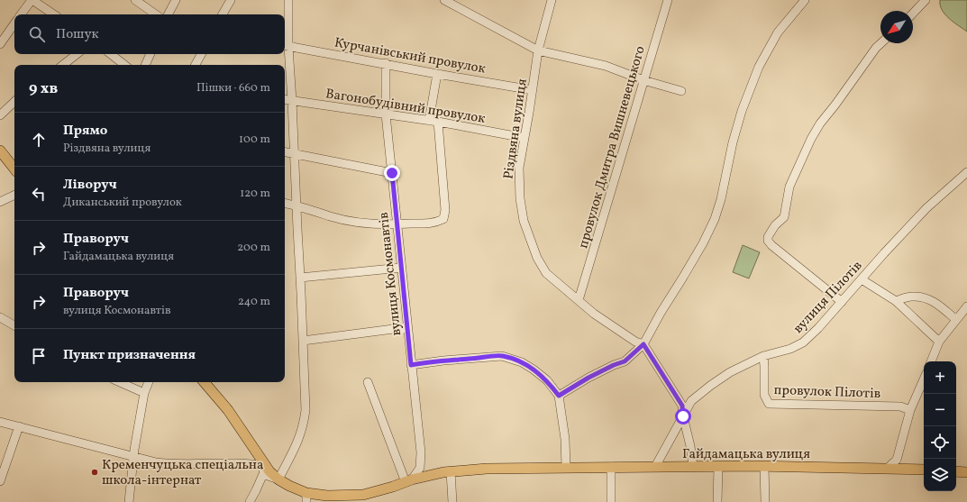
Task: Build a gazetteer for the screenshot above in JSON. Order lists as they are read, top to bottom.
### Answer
{
  "streets": {
    "main road": ["Гайдамацька вулиця"],
    "street": [
      "Курчанівський провулок",
      "Вагонобудівний провулок",
      "Різдвяна вулиця",
      "провулок Дмитра Вишневецького",
      "вулиця Космонавтів",
      "вулиця Пілотів",
      "провулок Пілотів"
    ]
  },
  "crossings": [
    ["Курчанівський провулок", "Різдвяна вулиця"],
    ["Курчанівський провулок", "вулиця Космонавтів"],
    ["Вагонобудівний провулок", "Різдвяна вулиця"],
    ["Вагонобудівний провулок", "вулиця Космонавтів"],
    ["Різдвяна вулиця", "провулок Дмитра Вишневецького"],
    ["вулиця Космонавтів", "Гайдамацька вулиця"],
    ["вулиця Пілотів", "провулок Пілотів"],
    ["вулиця Пілотів", "Гайдамацька вулиця"]
  ],
  "places": ["Кременчуцька спеціальна школа-інтернат"],
  "north": "bottom left",
  "page": {
    "search": "Пошук",
    "heading": ["9 хв", "Пішки · 660 m"],
    "list": [
      ["Прямо", "Різдвяна вулиця", "100 m"],
      ["Ліворуч", "Диканський провулок", "120 m"],
      ["Праворуч", "Гайдамацька вулиця", "200 m"],
      ["Праворуч", "вулиця Космонавтів", "240 m"],
      "Пункт призначення"
    ],
    "map_buttons": ["+", "−"]
  }
}
